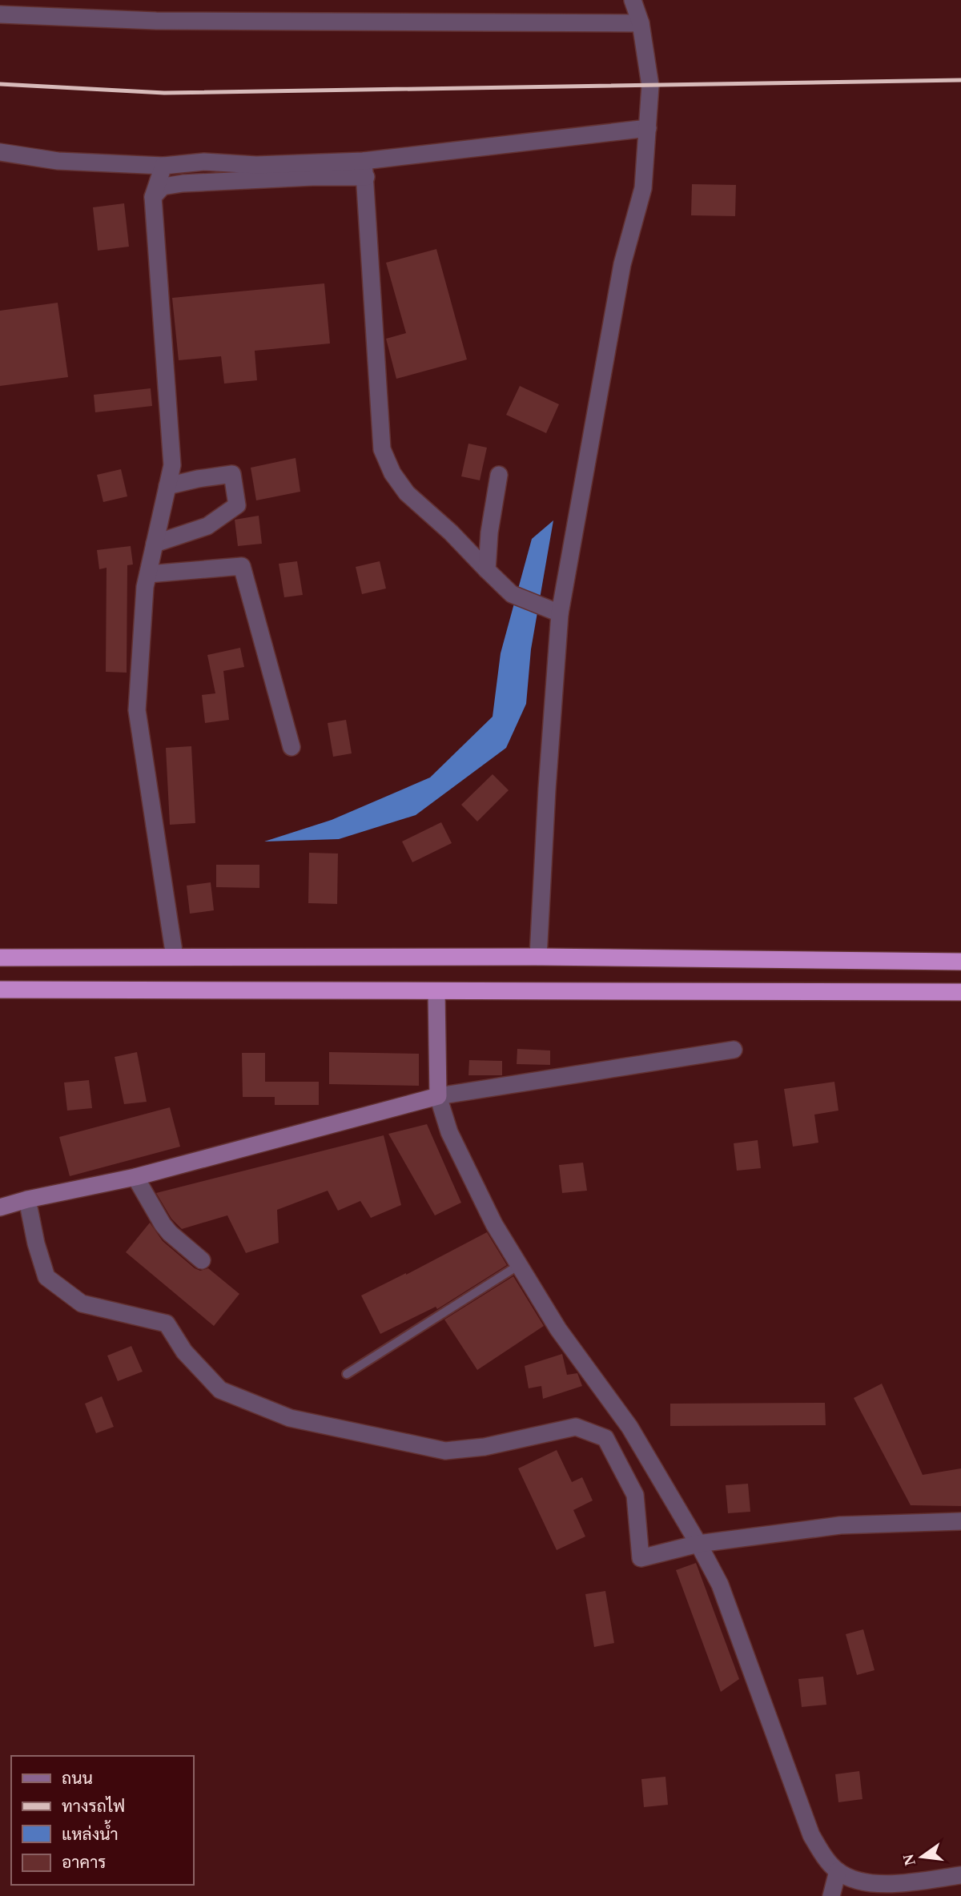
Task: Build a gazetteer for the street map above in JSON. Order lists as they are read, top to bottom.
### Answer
{
  "legend": [
    "ถนน",
    "ทางรถไฟ",
    "แหล่งน้ำ",
    "อาคาร"
  ],
  "north": "left"
}
